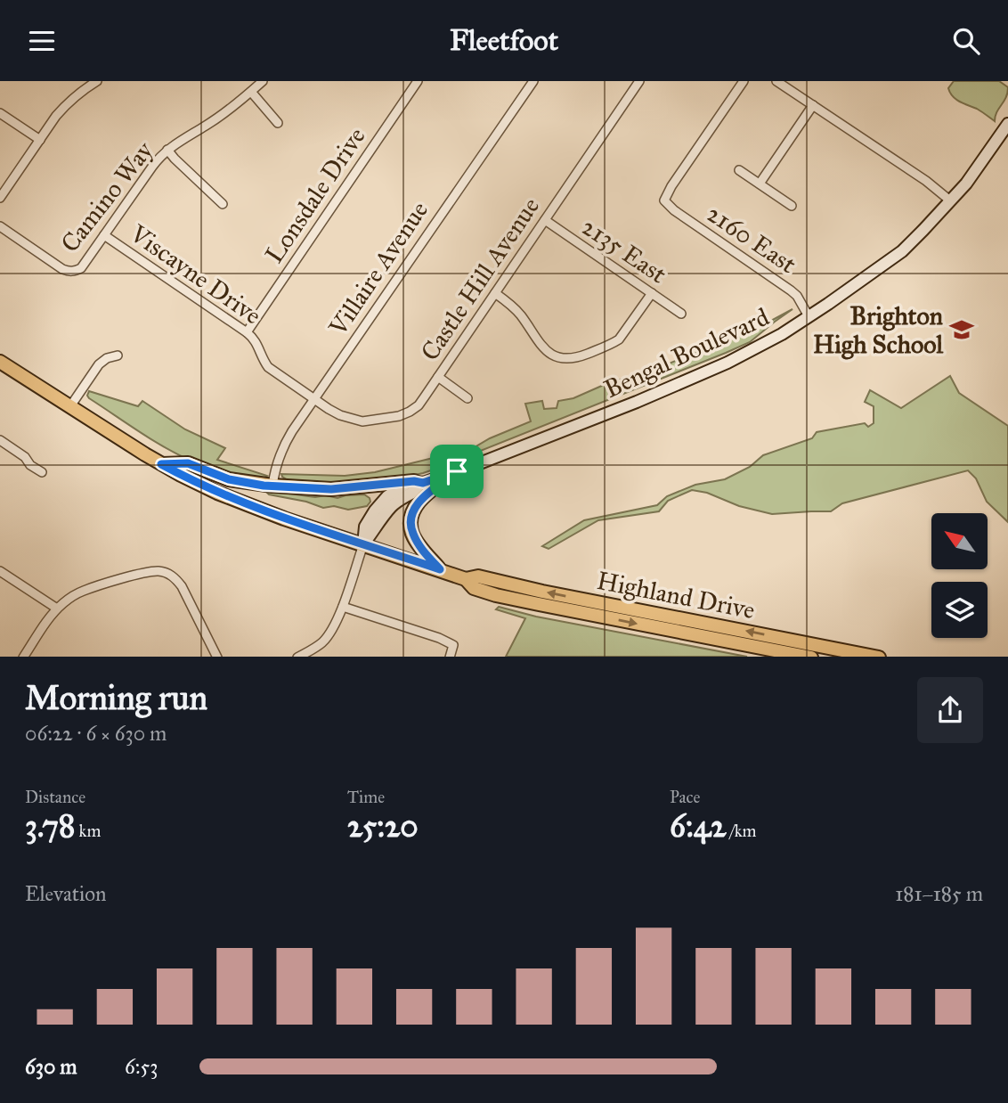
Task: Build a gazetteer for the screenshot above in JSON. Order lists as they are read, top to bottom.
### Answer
{
  "streets": {
    "main road": ["Bengal Boulevard", "Highland Drive"],
    "street": [
      "Lonsdale Drive",
      "Camino Way",
      "2160 East",
      "2135 East",
      "Villaire Avenue",
      "Viscayne Drive",
      "Castle Hill Avenue"
    ]
  },
  "crossings": [
    ["Lonsdale Drive", "Viscayne Drive"],
    ["Camino Way", "Viscayne Drive"],
    ["2160 East", "Bengal Boulevard"],
    ["2135 East", "Castle Hill Avenue"],
    ["Villaire Avenue", "Viscayne Drive"],
    ["Villaire Avenue", "Castle Hill Avenue"],
    ["Viscayne Drive", "Castle Hill Avenue"],
    ["Bengal Boulevard", "Highland Drive"]
  ],
  "places": {
    "school or university": ["Brighton High School"]
  },
  "north": "top left",
  "page": {
    "header": "Fleetfoot",
    "heading": ["Morning run", "06:22 · 6 × 630 m"],
    "stats": [
      ["Distance", "3.78 km"],
      ["Time", "25:20"],
      ["Pace", "6:42 /km"]
    ],
    "chart": ["Elevation", "181–185 m"],
    "list": [
      {
        "name": "630 m",
        "note": "6:53"
      }
    ]
  }
}
